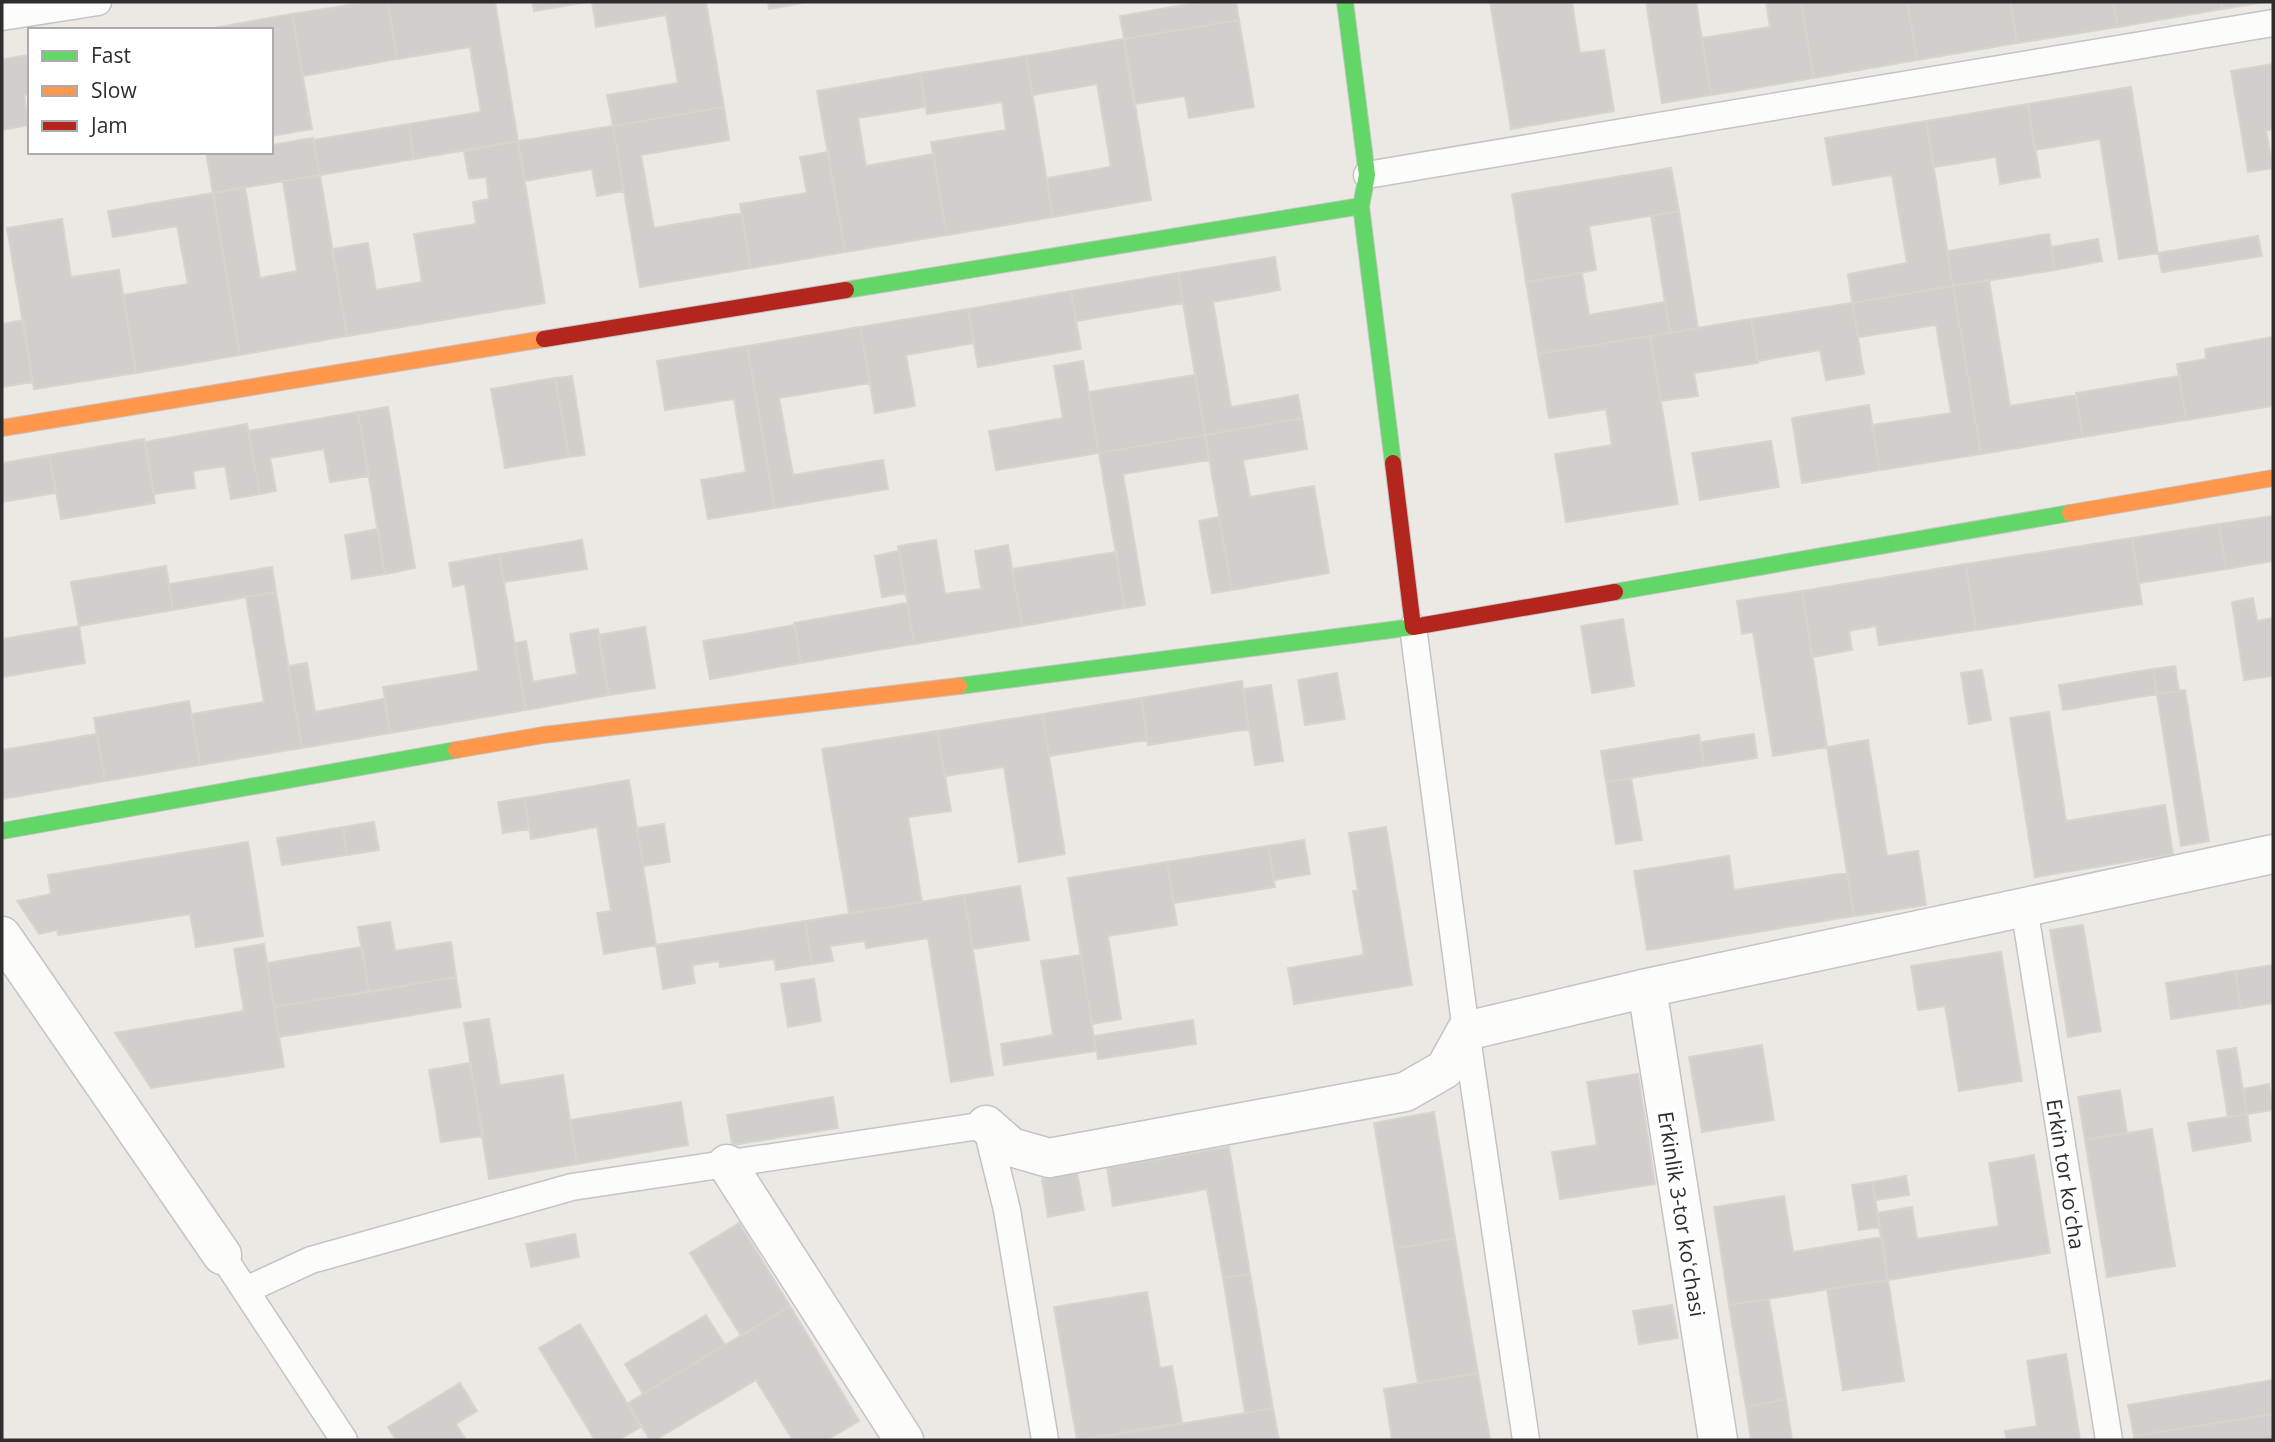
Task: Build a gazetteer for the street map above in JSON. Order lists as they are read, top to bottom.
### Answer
{
  "streets": {
    "street": ["Erkinlik 3-tor koʻchasi"],
    "lane": ["Erkin tor koʻcha"]
  },
  "legend": ["Fast", "Slow", "Jam"]
}
